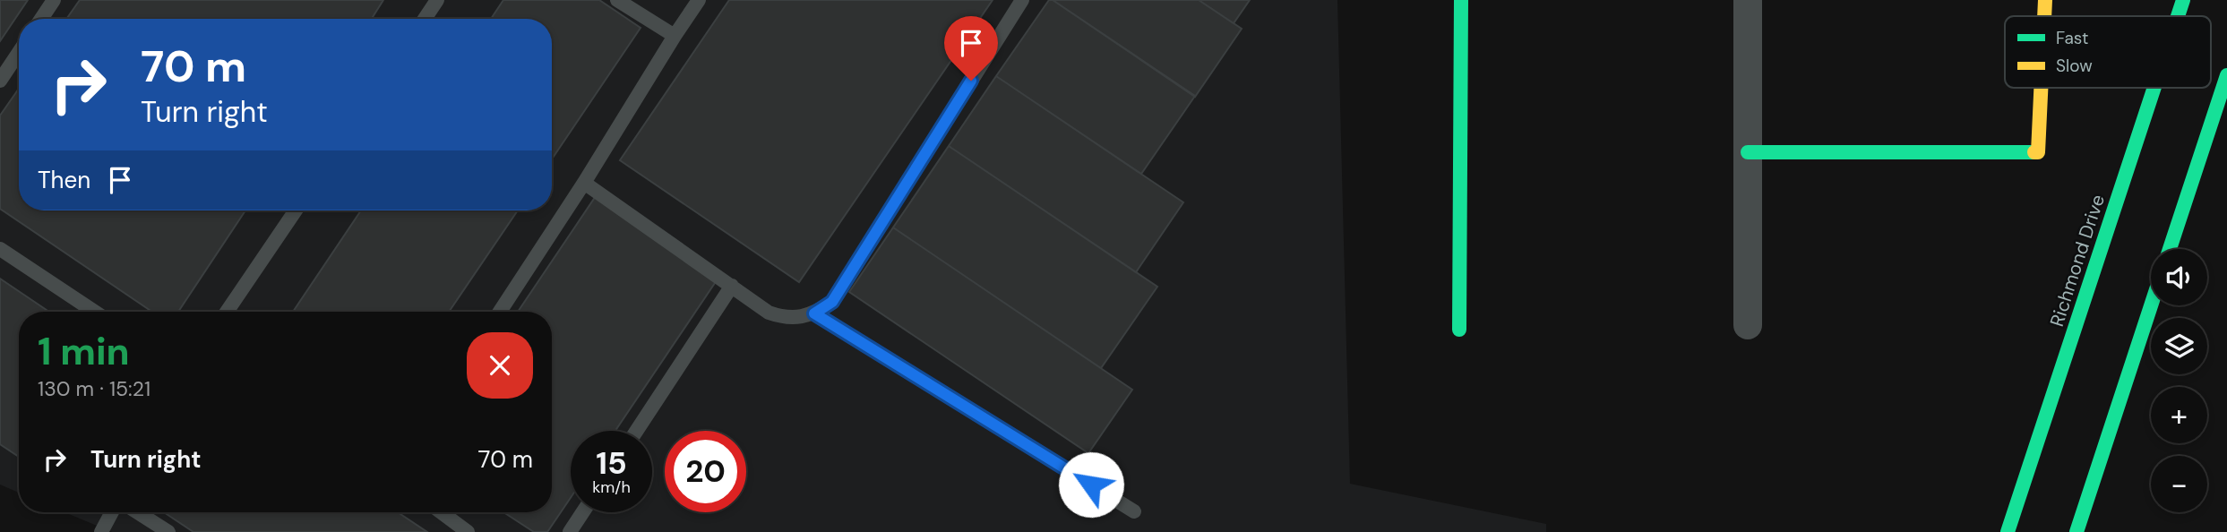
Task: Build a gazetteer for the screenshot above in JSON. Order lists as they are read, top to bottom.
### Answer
{
  "streets": {
    "main road": ["Richmond Drive"]
  },
  "legend": ["Fast", "Slow"],
  "page": {
    "turn": ["70 m", "Turn right"],
    "then": "Then",
    "map_buttons": ["+", "−"],
    "heading": ["1 min", "130 m · 15:21"],
    "list": [
      {
        "name": "Turn right",
        "value": "70 m"
      }
    ],
    "speed": "15 km/h",
    "limit": "20"
  }
}
